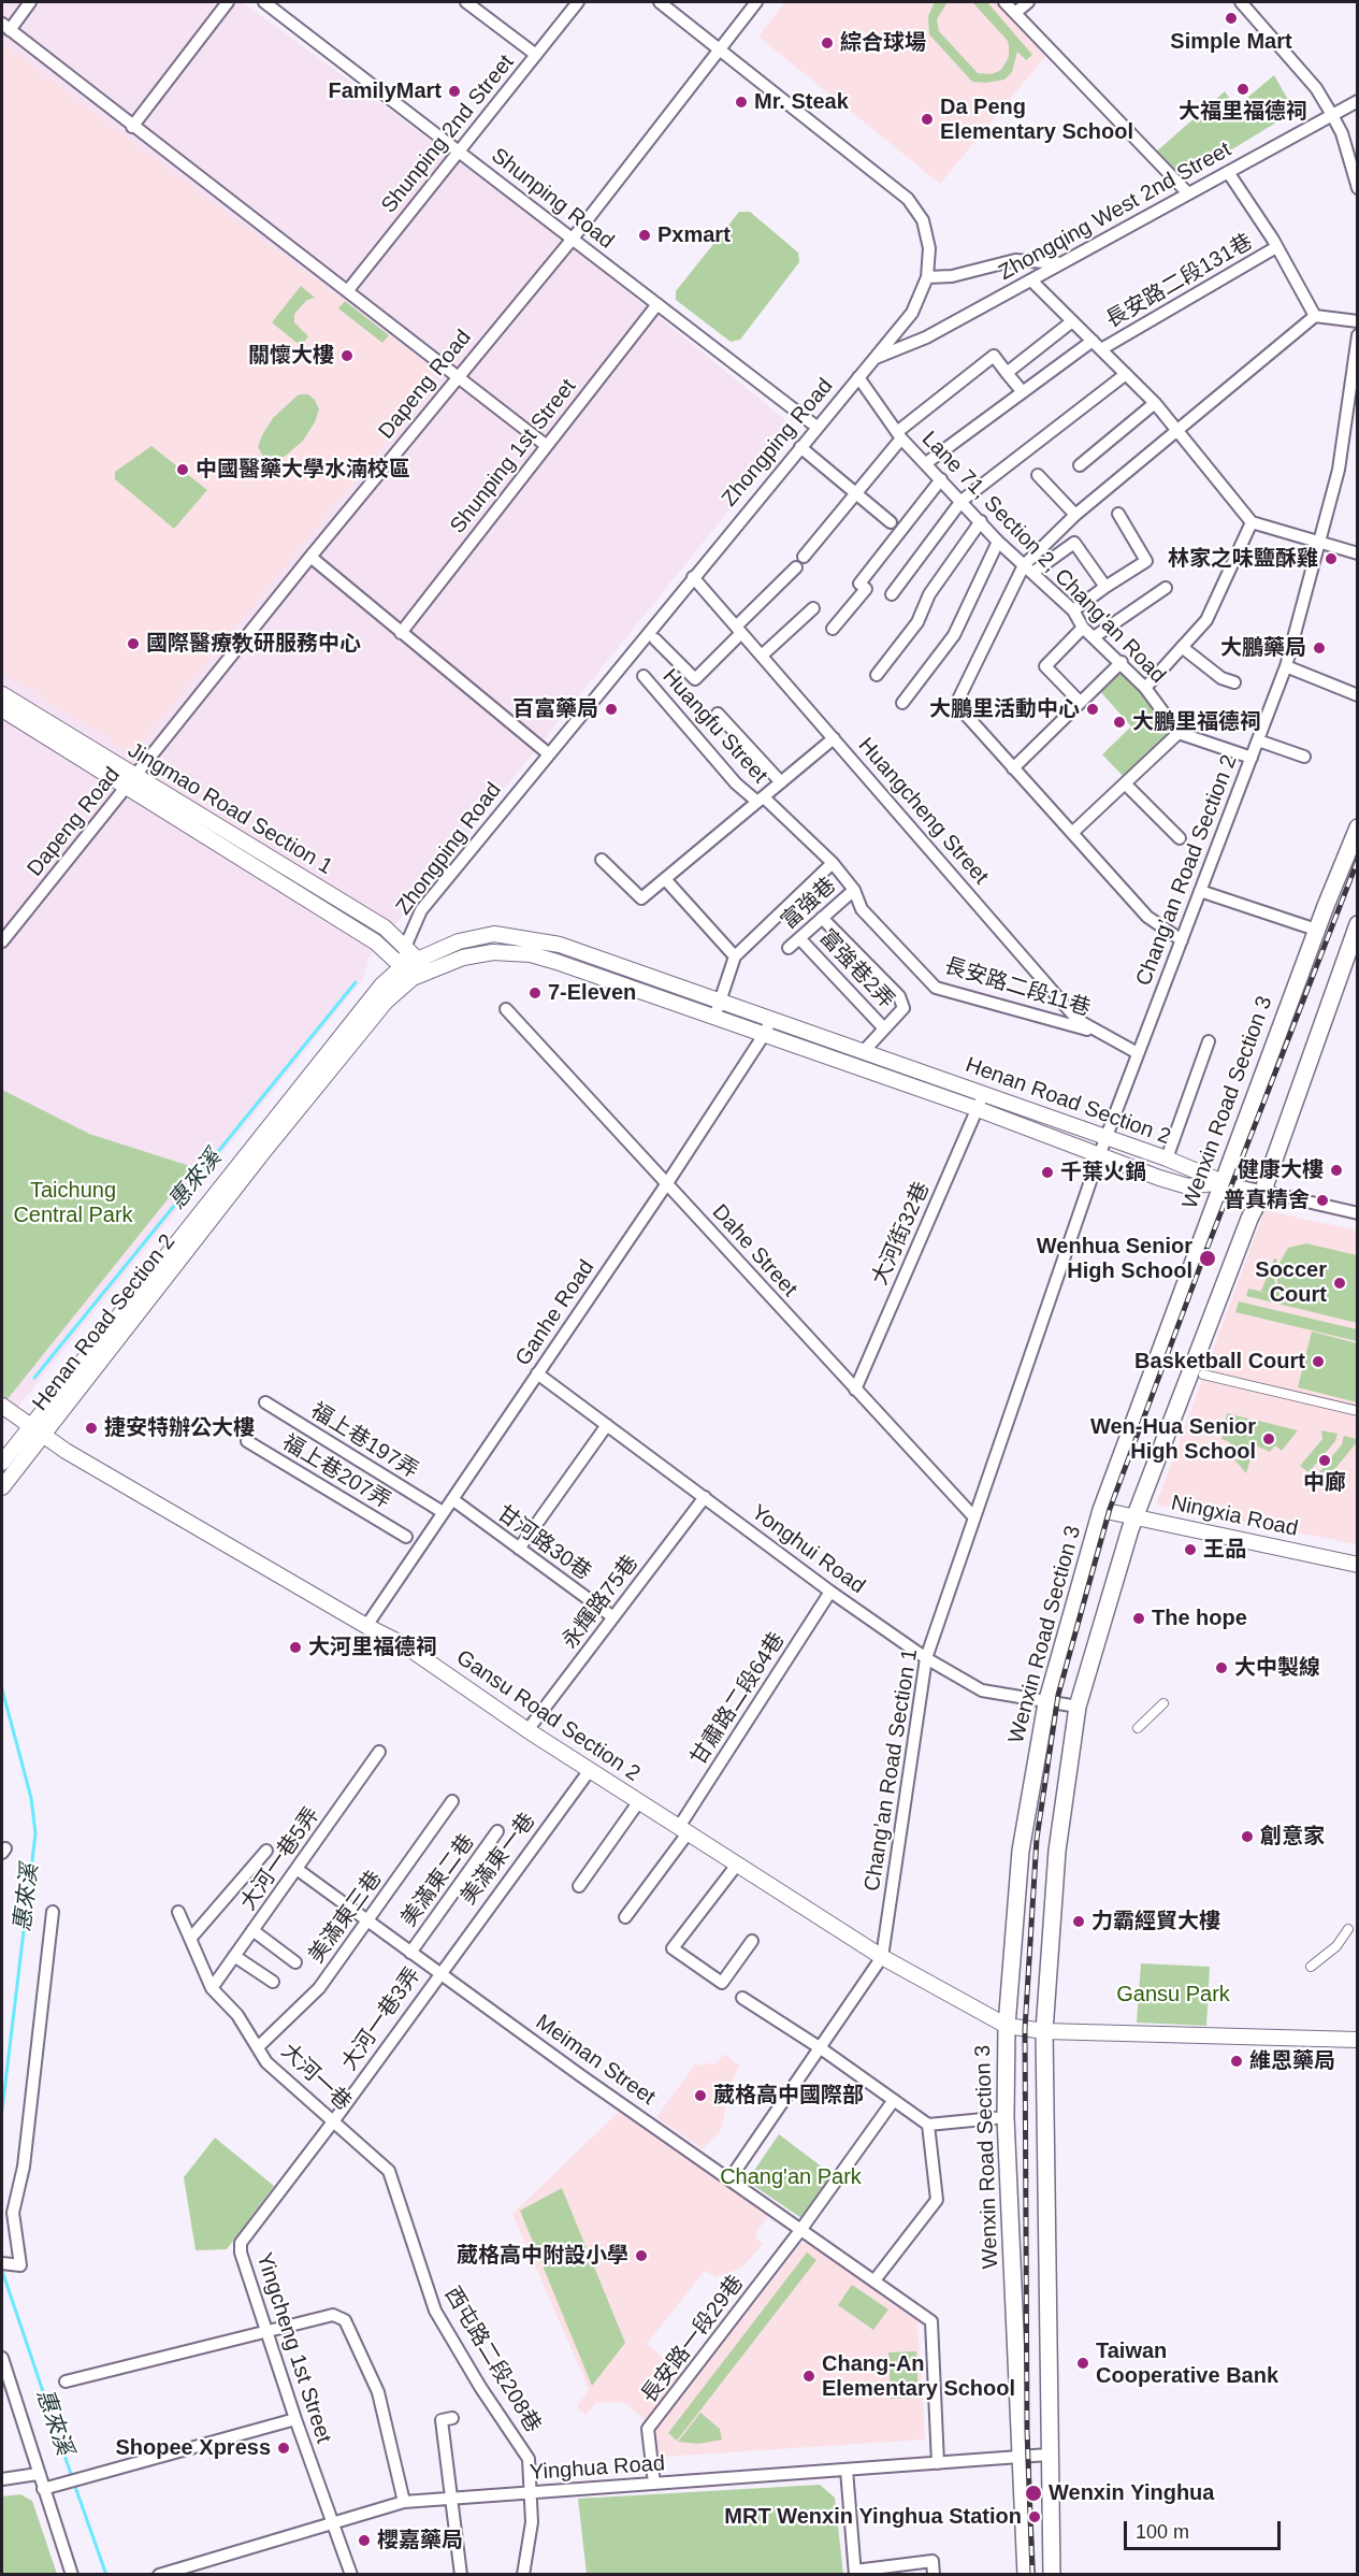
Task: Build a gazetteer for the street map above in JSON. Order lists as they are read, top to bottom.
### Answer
{
  "streets": {
    "main road": ["Wenxin Road Section 3"],
    "street": [
      "Shunping 2nd Street",
      "Shunping Road",
      "Zhongqing West 2nd Street",
      "長安路二段131巷",
      "Dapeng Road",
      "Zhongping Road",
      "Shunping 1st Street",
      "Lane 71, Section 2, Chang'an Road",
      "Huangfu Street",
      "Jingmao Road Section 1",
      "Huangcheng Street",
      "Chang’an Road Section 2",
      "富強巷",
      "富強巷2弄",
      "長安路二段11巷",
      "Henan Road Section 2",
      "大河街32巷",
      "Dahe Street",
      "Ganhe Road",
      "福上巷197弄",
      "福上巷207弄",
      "Ningxia Road",
      "甘河路30巷",
      "Yonghui Road",
      "永輝路75巷",
      "甘肅路二段64巷",
      "Gansu Road Section 2",
      "Chang’an Road Section 1",
      "大河一巷5弄",
      "美滿東一巷",
      "美滿東二巷",
      "美滿東三巷",
      "大河一巷3弄",
      "Meiman Street",
      "大河一巷",
      "長安路一段29巷",
      "Yingcheng 1st Street",
      "西屯路二段208巷",
      "Yinghua Road"
    ]
  },
  "crossings": [
    ["Shunping 2nd Street", "Shunping Road"],
    ["Shunping Road", "Dapeng Road"],
    ["Shunping Road", "Zhongping Road"],
    ["Shunping Road", "Shunping 1st Street"],
    ["Zhongqing West 2nd Street", "Zhongping Road"],
    ["長安路二段131巷", "Lane 71, Section 2, Chang'an Road"],
    ["Dapeng Road", "Zhongping Road"],
    ["Dapeng Road", "Jingmao Road Section 1"],
    ["Zhongping Road", "Lane 71, Section 2, Chang'an Road"],
    ["Zhongping Road", "Jingmao Road Section 1"],
    ["Zhongping Road", "Huangcheng Street"],
    ["Zhongping Road", "Henan Road Section 2"],
    ["Huangfu Street", "長安路二段11巷"],
    ["Jingmao Road Section 1", "Henan Road Section 2"],
    ["Huangcheng Street", "Chang’an Road Section 2"],
    ["Huangcheng Street", "長安路二段11巷"],
    ["Chang’an Road Section 2", "Henan Road Section 2"],
    ["Chang’an Road Section 2", "Chang’an Road Section 1"],
    ["富強巷", "富強巷2弄"],
    ["富強巷", "長安路二段11巷"],
    ["Henan Road Section 2", "Wenxin Road Section 3"],
    ["Henan Road Section 2", "大河街32巷"],
    ["Henan Road Section 2", "Ganhe Road"],
    ["Henan Road Section 2", "Gansu Road Section 2"],
    ["Henan Road Section 2", "Chang’an Road Section 1"],
    ["Wenxin Road Section 3", "Ningxia Road"],
    ["Wenxin Road Section 3", "Yonghui Road"],
    ["Wenxin Road Section 3", "Gansu Road Section 2"],
    ["Wenxin Road Section 3", "Yinghua Road"],
    ["大河街32巷", "Dahe Street"],
    ["Dahe Street", "Ganhe Road"],
    ["Dahe Street", "Chang’an Road Section 1"],
    ["Ganhe Road", "福上巷197弄"],
    ["Ganhe Road", "甘河路30巷"],
    ["Ganhe Road", "Yonghui Road"],
    ["Ganhe Road", "Gansu Road Section 2"],
    ["甘河路30巷", "永輝路75巷"],
    ["Yonghui Road", "永輝路75巷"],
    ["Yonghui Road", "甘肅路二段64巷"],
    ["Yonghui Road", "Chang’an Road Section 1"],
    ["永輝路75巷", "Gansu Road Section 2"],
    ["甘肅路二段64巷", "Gansu Road Section 2"],
    ["Gansu Road Section 2", "Chang’an Road Section 1"],
    ["Gansu Road Section 2", "美滿東一巷"],
    ["Chang’an Road Section 1", "Meiman Street"],
    ["大河一巷5弄", "Meiman Street"],
    ["大河一巷5弄", "大河一巷"],
    ["美滿東一巷", "大河一巷3弄"],
    ["美滿東一巷", "Meiman Street"],
    ["美滿東二巷", "Meiman Street"],
    ["美滿東三巷", "Meiman Street"],
    ["美滿東三巷", "大河一巷"],
    ["大河一巷3弄", "Meiman Street"],
    ["大河一巷3弄", "大河一巷"],
    ["大河一巷3弄", "Yingcheng 1st Street"],
    ["Meiman Street", "長安路一段29巷"],
    ["Meiman Street", "Yinghua Road"],
    ["大河一巷", "Yingcheng 1st Street"],
    ["大河一巷", "西屯路二段208巷"],
    ["長安路一段29巷", "Yinghua Road"],
    ["Yingcheng 1st Street", "Yinghua Road"],
    ["西屯路二段208巷", "Yinghua Road"]
  ],
  "water": ["惠來溪"],
  "parks": ["Taichung Central Park", "Gansu Park", "Chang'an Park"],
  "places": [
    "Simple Mart",
    "綜合球場",
    "大福里福德祠",
    "FamilyMart",
    "Mr. Steak",
    "Da Peng Elementary School",
    "Pxmart",
    "關懷大樓",
    "中國醫藥大學水湳校區",
    "林家之味鹽酥雞",
    "國際醫療敎研服務中心",
    "大鵬藥局",
    "百富藥局",
    "大鵬里活動中心",
    "大鵬里福德祠",
    "7-Eleven",
    "健康大樓",
    "千葉火鍋",
    "普真精舍",
    "Wenhua Senior High School",
    "Soccer Court",
    "Basketball Court",
    "捷安特辦公大樓",
    "Wen-Hua Senior High School",
    "中廊",
    "王品",
    "The hope",
    "大河里福德祠",
    "大中製線",
    "創意家",
    "力霸經貿大樓",
    "維恩藥局",
    "葳格高中國際部",
    "葳格高中附設小學",
    "Taiwan Cooperative Bank",
    "Chang-An Elementary School",
    "Shopee Xpress",
    "Wenxin Yinghua",
    "MRT Wenxin Yinghua Station",
    "櫻嘉藥局"
  ],
  "scale_bar": "100 m"
}
